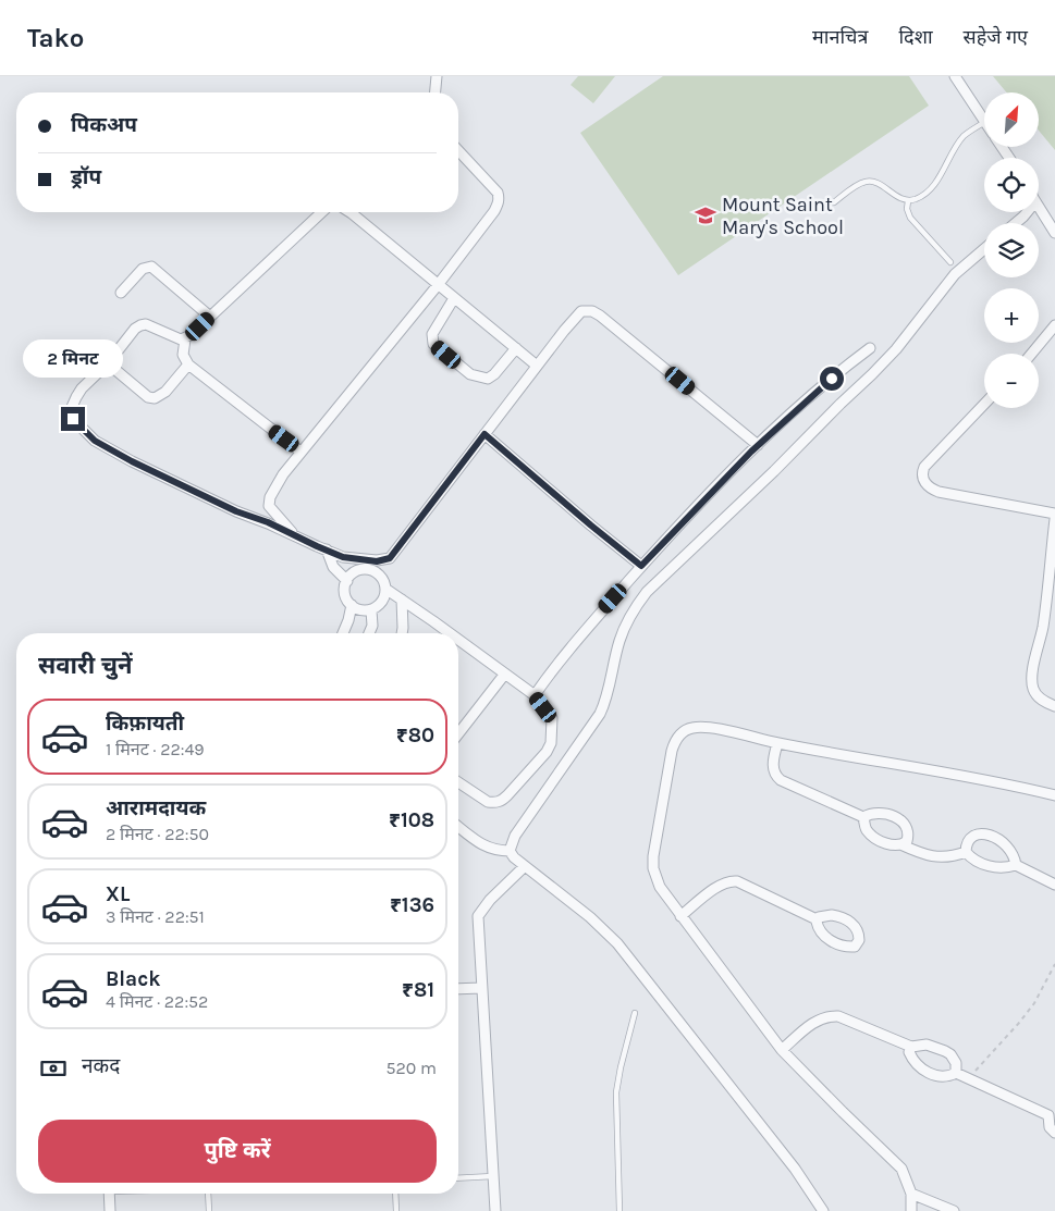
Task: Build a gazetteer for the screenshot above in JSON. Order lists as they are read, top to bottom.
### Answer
{
  "places": {
    "school or university": ["Mount Saint Mary's School"]
  },
  "north": "top right",
  "page": {
    "header": "Tako",
    "nav": ["मानचित्र", "दिशा", "सहेजे गए"],
    "map_buttons": ["+", "−"],
    "banner": ["पिकअप", "ड्रॉप"],
    "bubble": "2 मिनट",
    "heading": "सवारी चुनें",
    "list": [
      {
        "name": "किफ़ायती",
        "note": "1 मिनट · 22:49",
        "value": "₹80"
      },
      {
        "name": "आरामदायक",
        "note": "2 मिनट · 22:50",
        "value": "₹108"
      },
      {
        "name": "XL",
        "note": "3 मिनट · 22:51",
        "value": "₹136"
      },
      {
        "name": "Black",
        "note": "4 मिनट · 22:52",
        "value": "₹81"
      }
    ],
    "pay": ["नकद", "520 m"],
    "buttons": "पुष्टि करें"
  }
}
